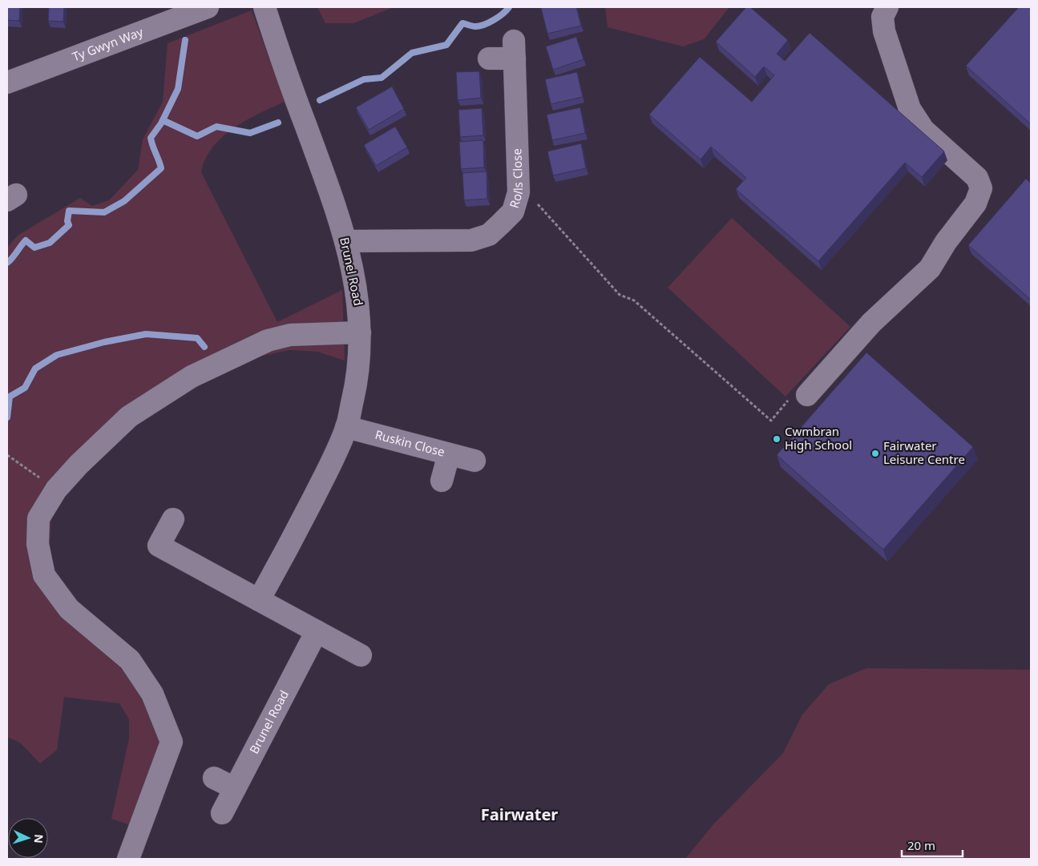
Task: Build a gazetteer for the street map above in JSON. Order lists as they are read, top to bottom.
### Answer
{
  "streets": {
    "street": [
      "Ty Gwyn Way",
      "Rolls Close",
      "Brunel Road",
      "Ruskin Close"
    ]
  },
  "crossings": [
    ["Rolls Close", "Brunel Road"],
    ["Brunel Road", "Ruskin Close"]
  ],
  "districts": ["Fairwater"],
  "places": ["Cwmbran High School", "Fairwater Leisure Centre"],
  "scale_bar": "20 m",
  "north": "right"
}
